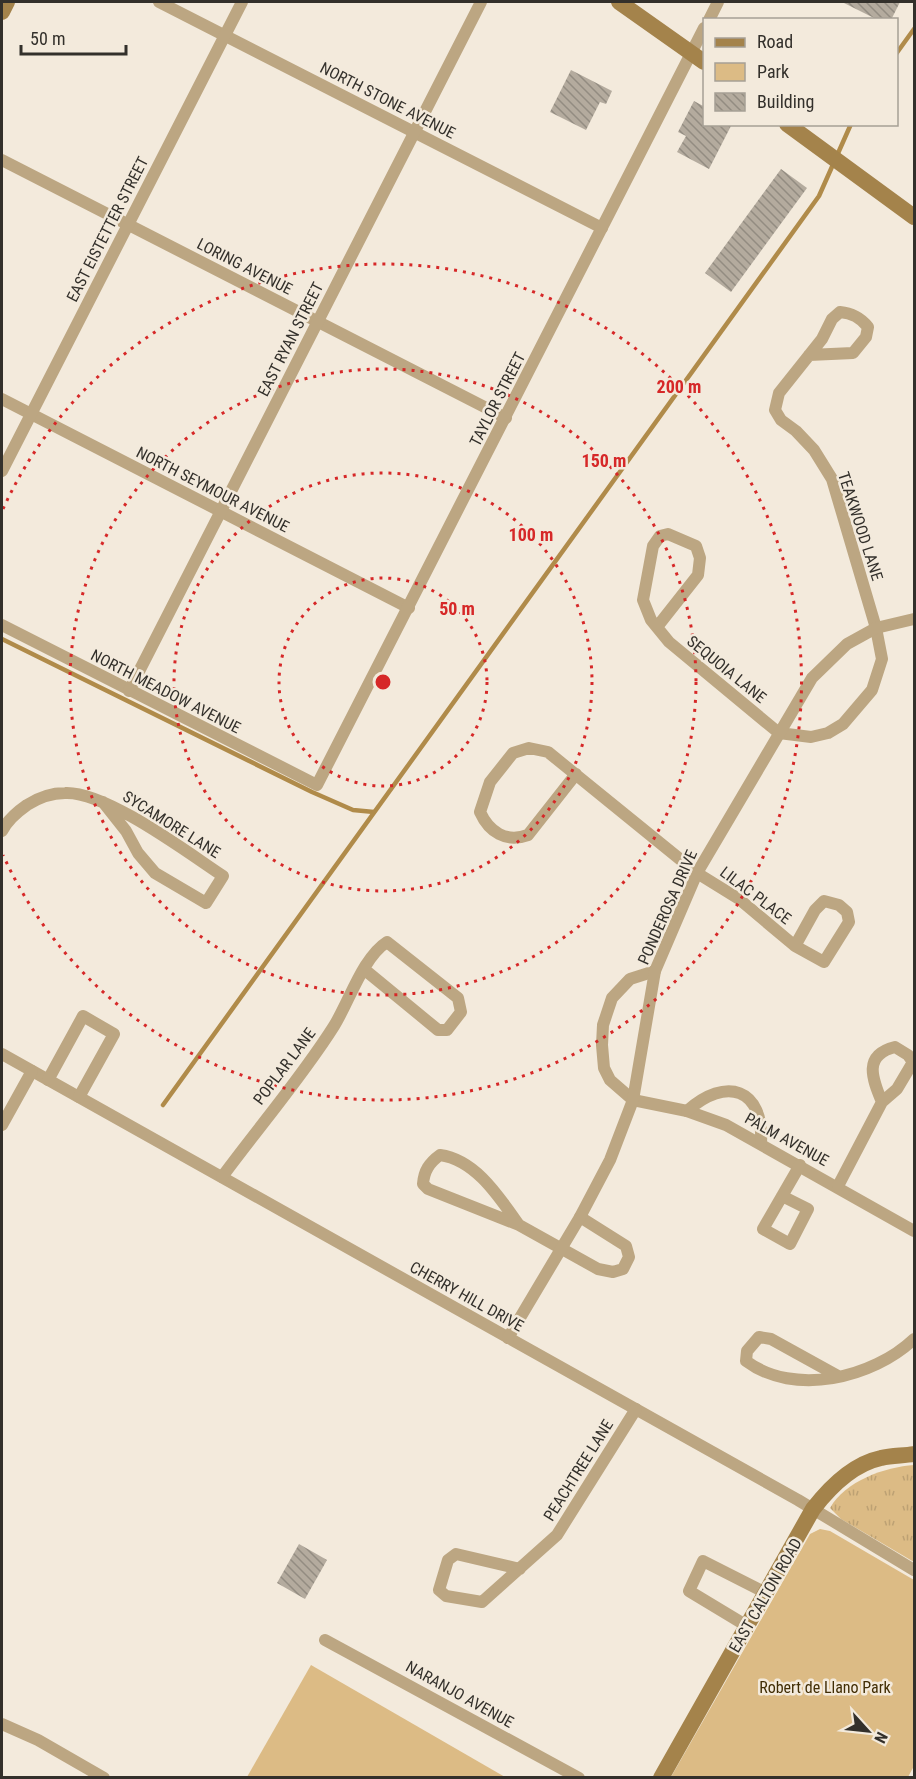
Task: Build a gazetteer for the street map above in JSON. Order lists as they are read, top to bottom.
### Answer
{
  "streets": {
    "main road": ["EAST CALTON ROAD"],
    "street": [
      "NORTH STONE AVENUE",
      "EAST EISTETTER STREET",
      "LORING AVENUE",
      "EAST RYAN STREET",
      "TAYLOR STREET",
      "NORTH SEYMOUR AVENUE",
      "TEAKWOOD LANE",
      "SEQUOIA LANE",
      "NORTH MEADOW AVENUE",
      "SYCAMORE LANE",
      "LILAC PLACE",
      "PONDEROSA DRIVE",
      "POPLAR LANE",
      "PALM AVENUE",
      "CHERRY HILL DRIVE",
      "PEACHTREE LANE",
      "NARANJO AVENUE"
    ]
  },
  "crossings": [
    ["NORTH STONE AVENUE", "EAST EISTETTER STREET"],
    ["NORTH STONE AVENUE", "EAST RYAN STREET"],
    ["NORTH STONE AVENUE", "TAYLOR STREET"],
    ["EAST EISTETTER STREET", "LORING AVENUE"],
    ["EAST EISTETTER STREET", "NORTH SEYMOUR AVENUE"],
    ["LORING AVENUE", "EAST RYAN STREET"],
    ["LORING AVENUE", "TAYLOR STREET"],
    ["EAST RYAN STREET", "NORTH SEYMOUR AVENUE"],
    ["EAST RYAN STREET", "NORTH MEADOW AVENUE"],
    ["TAYLOR STREET", "NORTH SEYMOUR AVENUE"],
    ["TAYLOR STREET", "NORTH MEADOW AVENUE"],
    ["TEAKWOOD LANE", "PONDEROSA DRIVE"],
    ["SEQUOIA LANE", "PONDEROSA DRIVE"],
    ["LILAC PLACE", "PONDEROSA DRIVE"],
    ["PONDEROSA DRIVE", "PALM AVENUE"],
    ["PONDEROSA DRIVE", "CHERRY HILL DRIVE"],
    ["POPLAR LANE", "CHERRY HILL DRIVE"],
    ["CHERRY HILL DRIVE", "PEACHTREE LANE"],
    ["CHERRY HILL DRIVE", "EAST CALTON ROAD"]
  ],
  "parks": ["Robert de Llano Park"],
  "legend": ["Road", "Park", "Building"],
  "scale_bar": "50 m",
  "north": "bottom right",
  "rings": [
    "200 m",
    "150 m",
    "100 m",
    "50 m"
  ]
}
